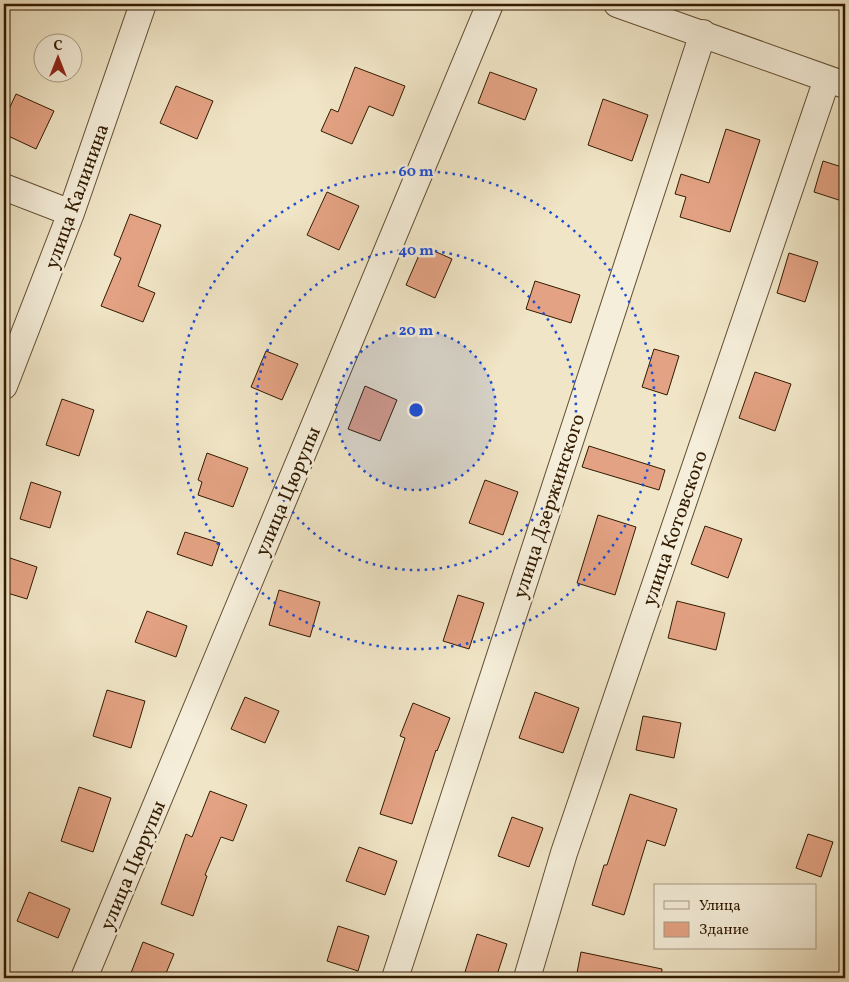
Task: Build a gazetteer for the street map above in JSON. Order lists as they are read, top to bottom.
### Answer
{
  "streets": {
    "street": [
      "улица Калинина",
      "улица Цюрупы",
      "улица Дзержинского",
      "улица Котовского"
    ]
  },
  "legend": ["Улица", "Здание"],
  "north": "top",
  "rings": ["60 m", "40 m", "20 m"]
}
